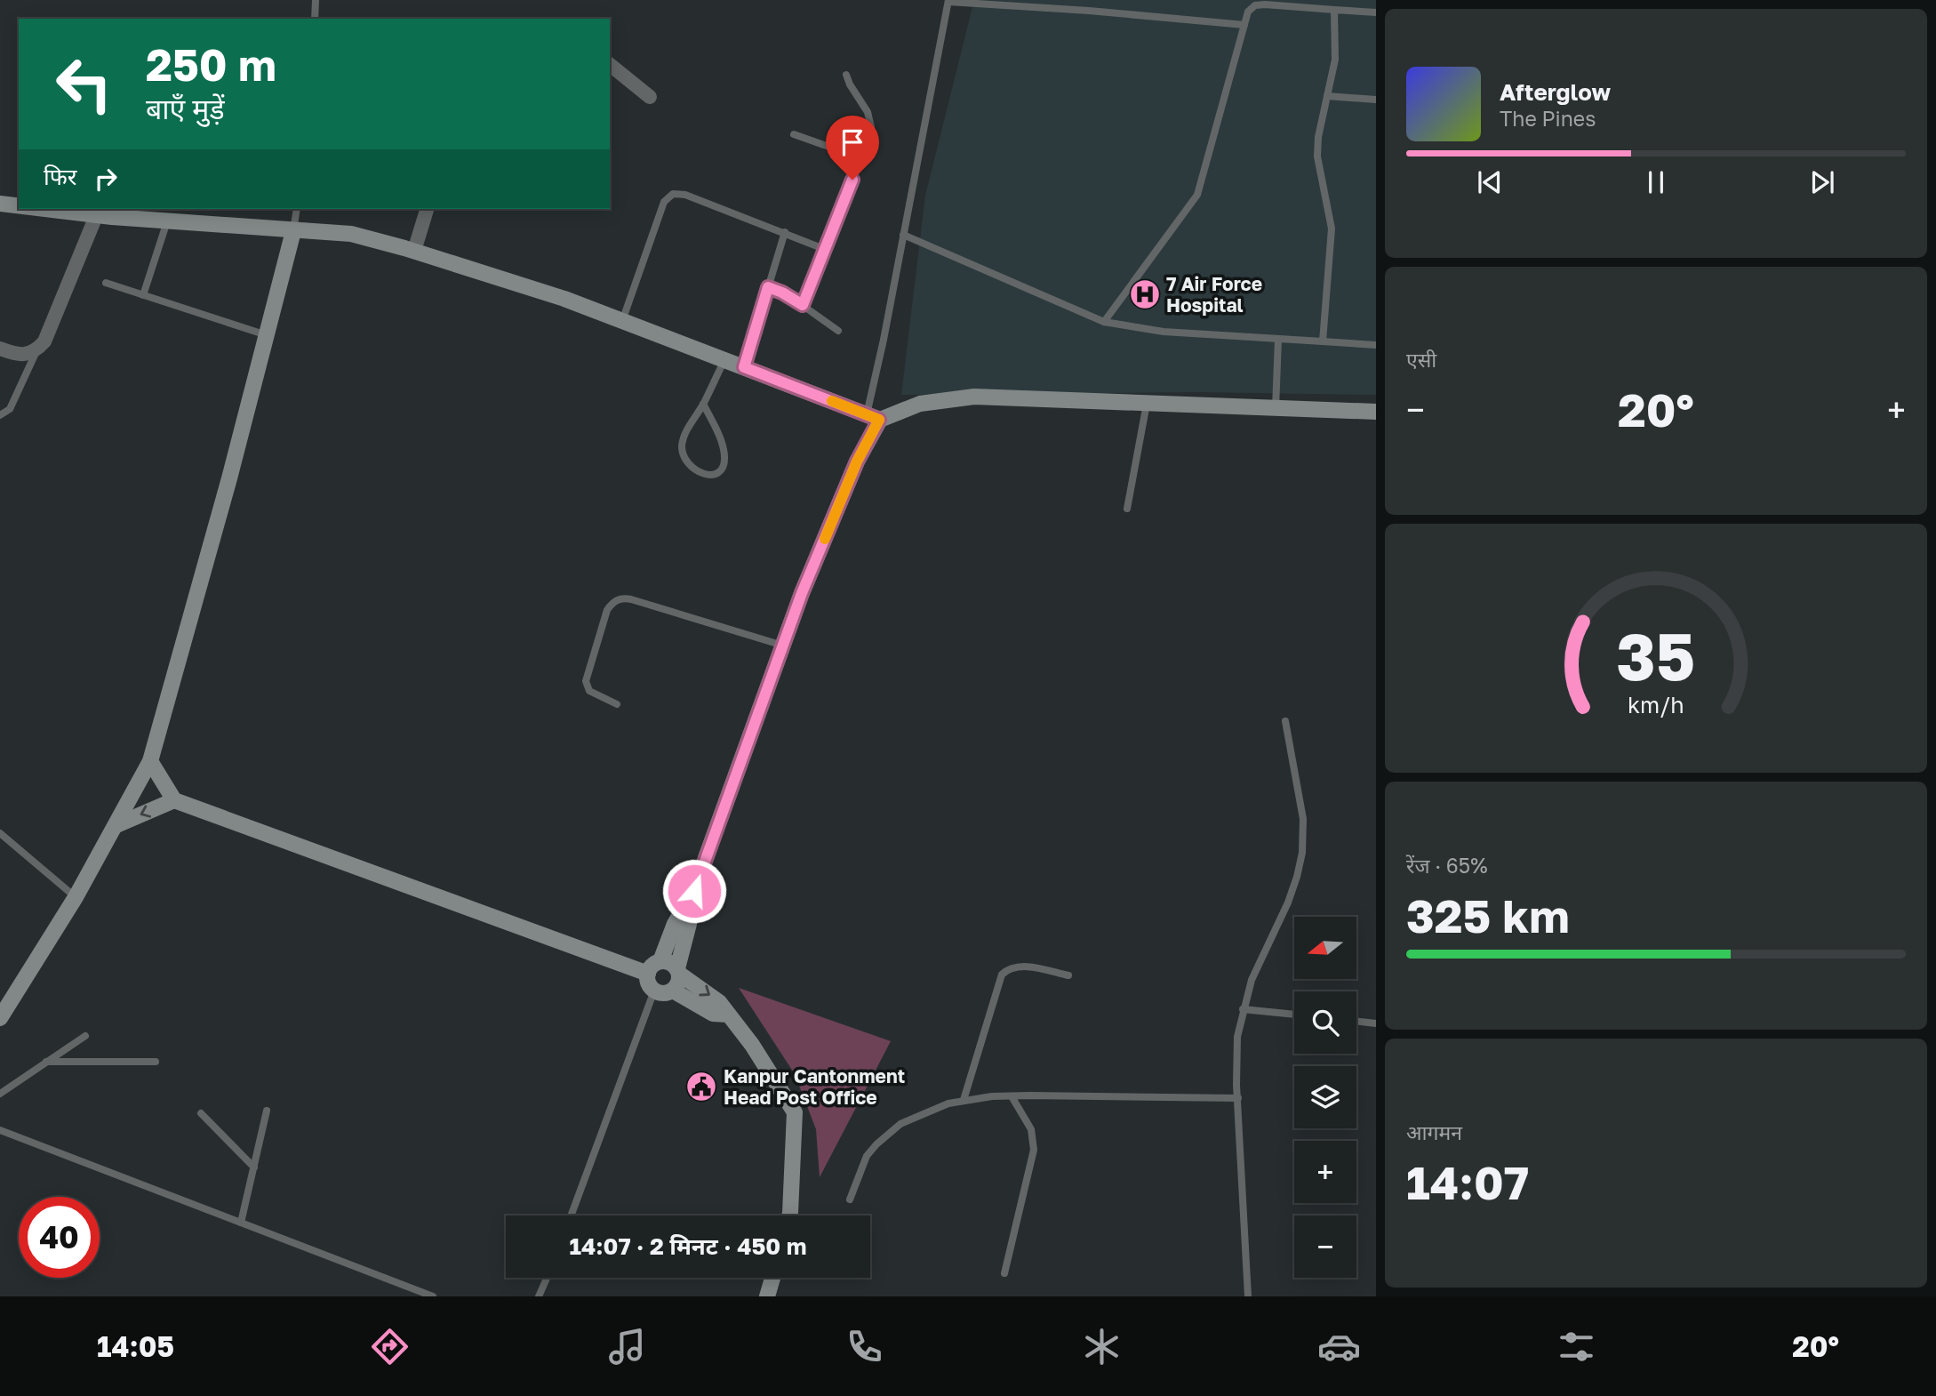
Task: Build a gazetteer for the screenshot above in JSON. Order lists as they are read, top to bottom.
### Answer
{
  "places": {
    "hospital": ["7 Air Force Hospital"],
    "public building": ["Kanpur Cantonment Head Post Office"]
  },
  "north": "left",
  "page": {
    "turn": ["250 m", "बाएँ मुड़ें"],
    "song": ["Afterglow", "The Pines"],
    "then": "फिर",
    "tile": [
      "एसी",
      ["रेंज · 65%", "325 km"],
      ["आगमन", "14:07"]
    ],
    "heat": ["−", "20°", "+"],
    "map_buttons": ["+", "−"],
    "limit": "40",
    "trip": "14:07 · 2 मिनट · 450 m",
    "tabs": ["14:05", "20°"],
    "gauge": ["35", "km/h"]
  }
}
